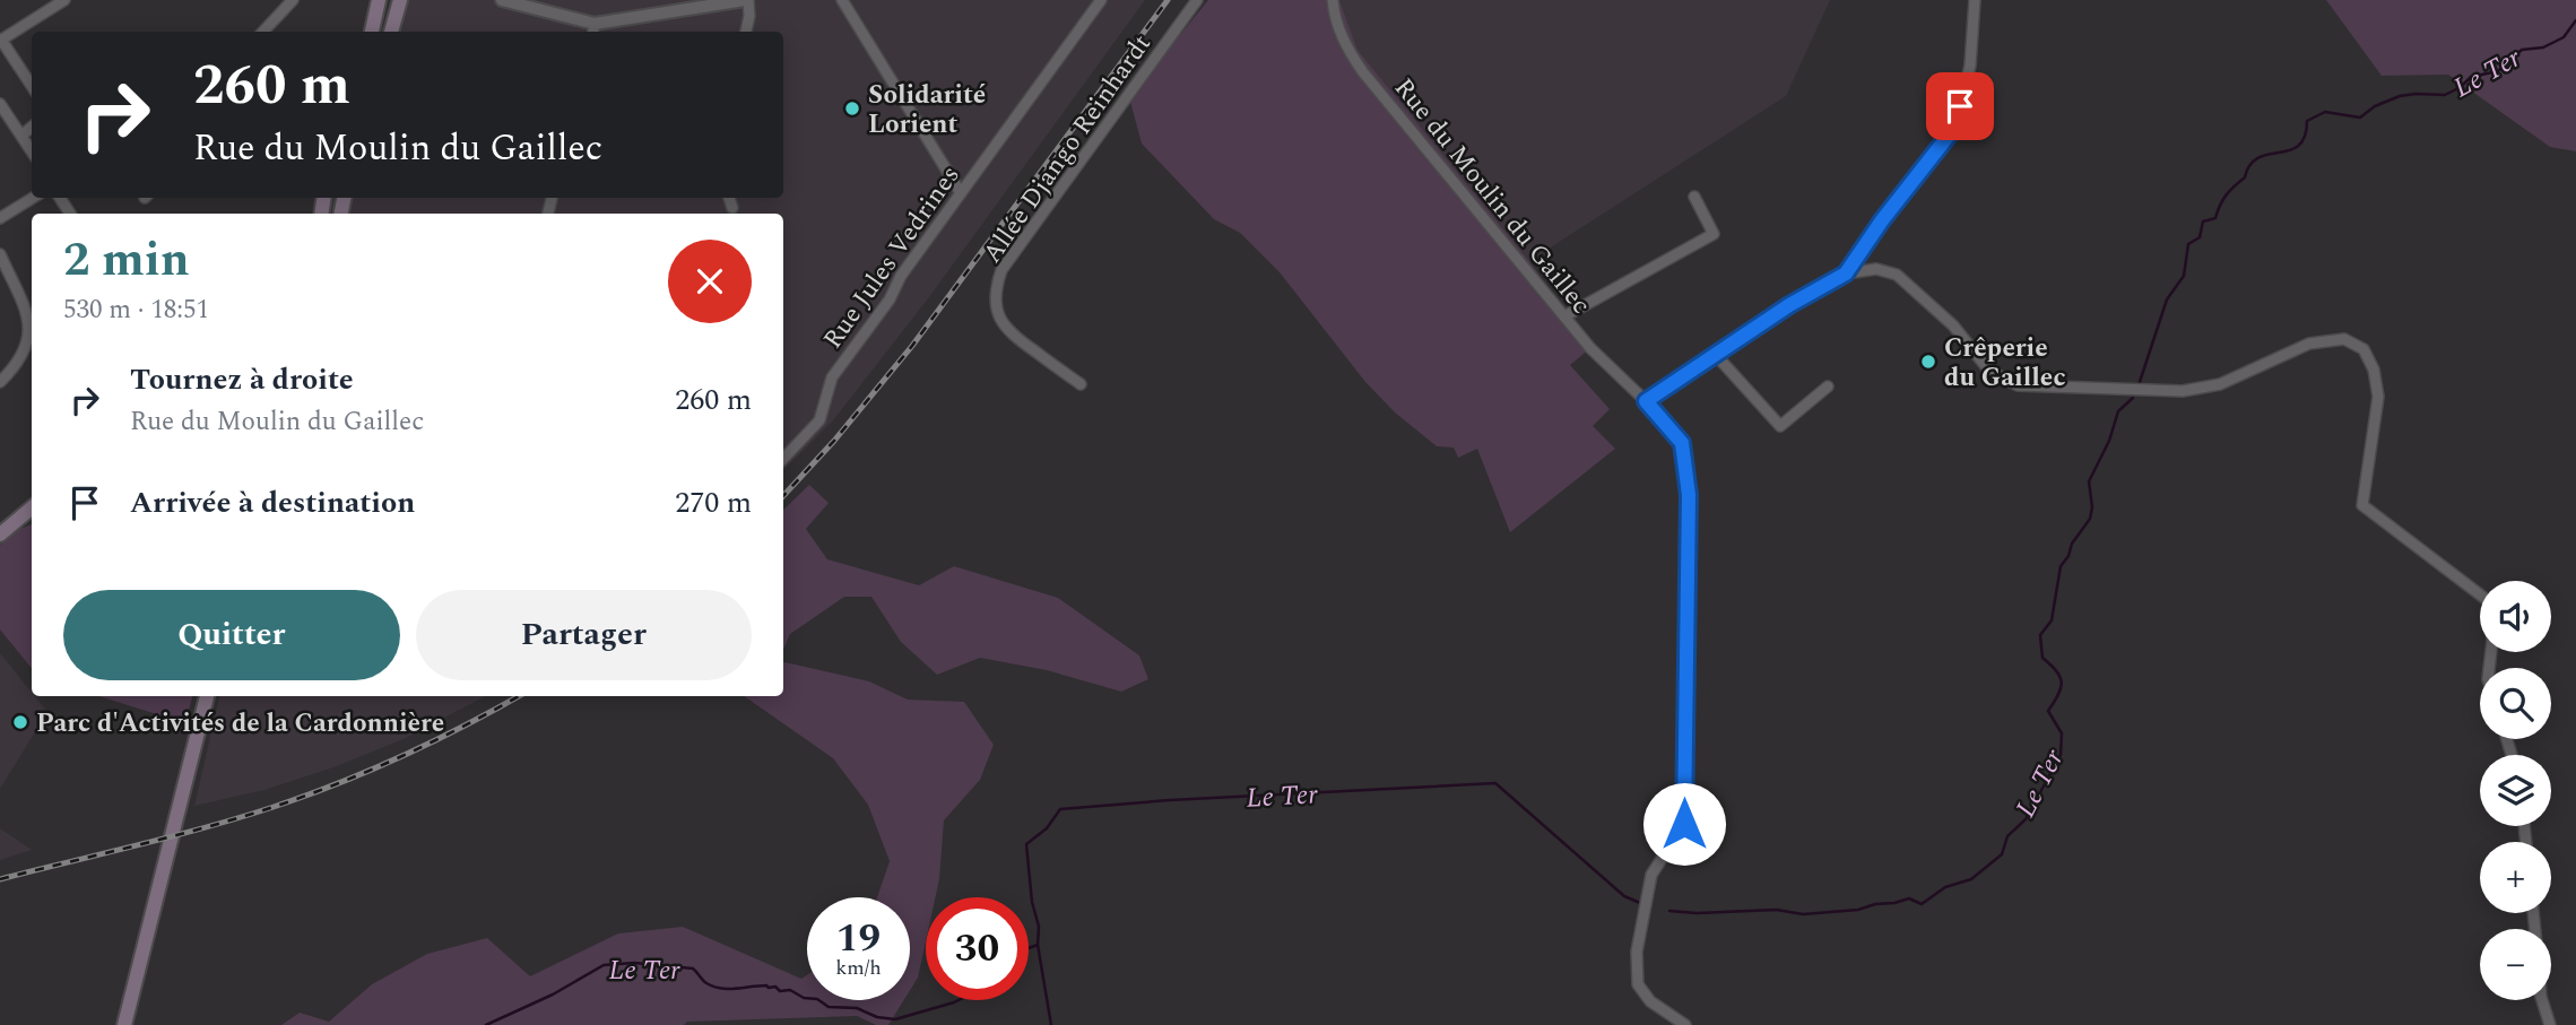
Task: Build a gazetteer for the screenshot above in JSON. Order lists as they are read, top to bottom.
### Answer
{
  "streets": {
    "street": ["Allée Django Reinhardt", "Rue du Moulin du Gaillec", "Rue Jules Vedrines"]
  },
  "water": ["Le Ter"],
  "places": ["Solidarité Lorient", "Crêperie du Gaillec", "Parc d'Activités de la Cardonnière"],
  "page": {
    "turn": ["260 m", "Rue du Moulin du Gaillec"],
    "heading": ["2 min", "530 m · 18:51"],
    "list": [
      {
        "name": "Tournez à droite",
        "note": "Rue du Moulin du Gaillec",
        "value": "260 m"
      },
      {
        "name": "Arrivée à destination",
        "value": "270 m"
      }
    ],
    "buttons": ["Quitter", "Partager"],
    "map_buttons": ["+", "−"],
    "speed": "19 km/h",
    "limit": "30"
  }
}
